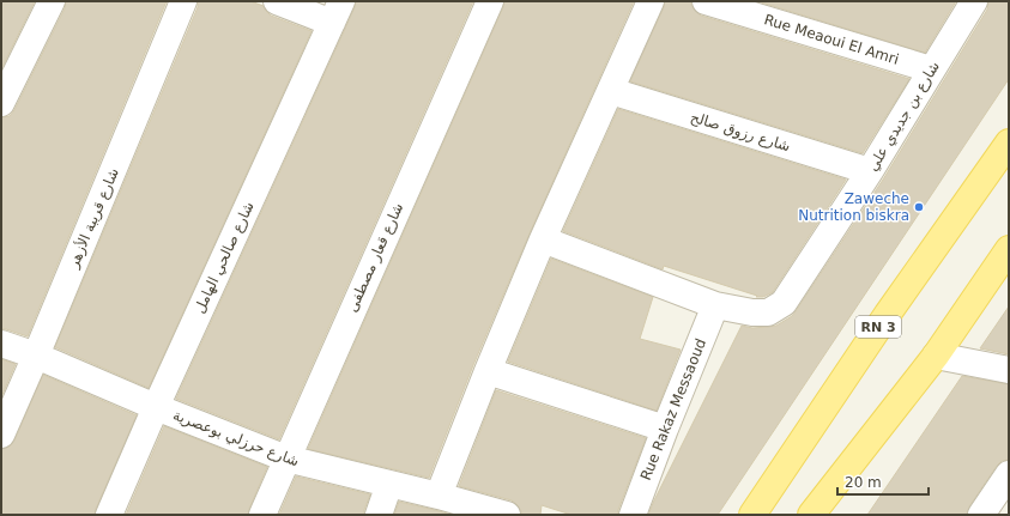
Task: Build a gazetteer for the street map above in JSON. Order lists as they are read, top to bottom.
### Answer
{
  "streets": {
    "main road": ["RN 3"],
    "street": [
      "Rue Meaoui El Amri",
      "شارع بن جديدي علي",
      "شارع رزوق صالح",
      "شارع قريبة الأزهر",
      "شارع صالحي الهامل",
      "شارع قعار مصطفى",
      "Rue Rakaz Messaoud",
      "شارع حرزلي بوعصرية"
    ]
  },
  "crossings": [
    ["Rue Meaoui El Amri", "شارع بن جديدي علي"],
    ["شارع بن جديدي علي", "شارع رزوق صالح"],
    ["شارع بن جديدي علي", "Rue Rakaz Messaoud"],
    ["شارع قريبة الأزهر", "شارع حرزلي بوعصرية"],
    ["شارع صالحي الهامل", "شارع حرزلي بوعصرية"],
    ["شارع قعار مصطفى", "شارع حرزلي بوعصرية"]
  ],
  "places": ["Zaweche Nutrition biskra"],
  "scale_bar": "20 m"
}
